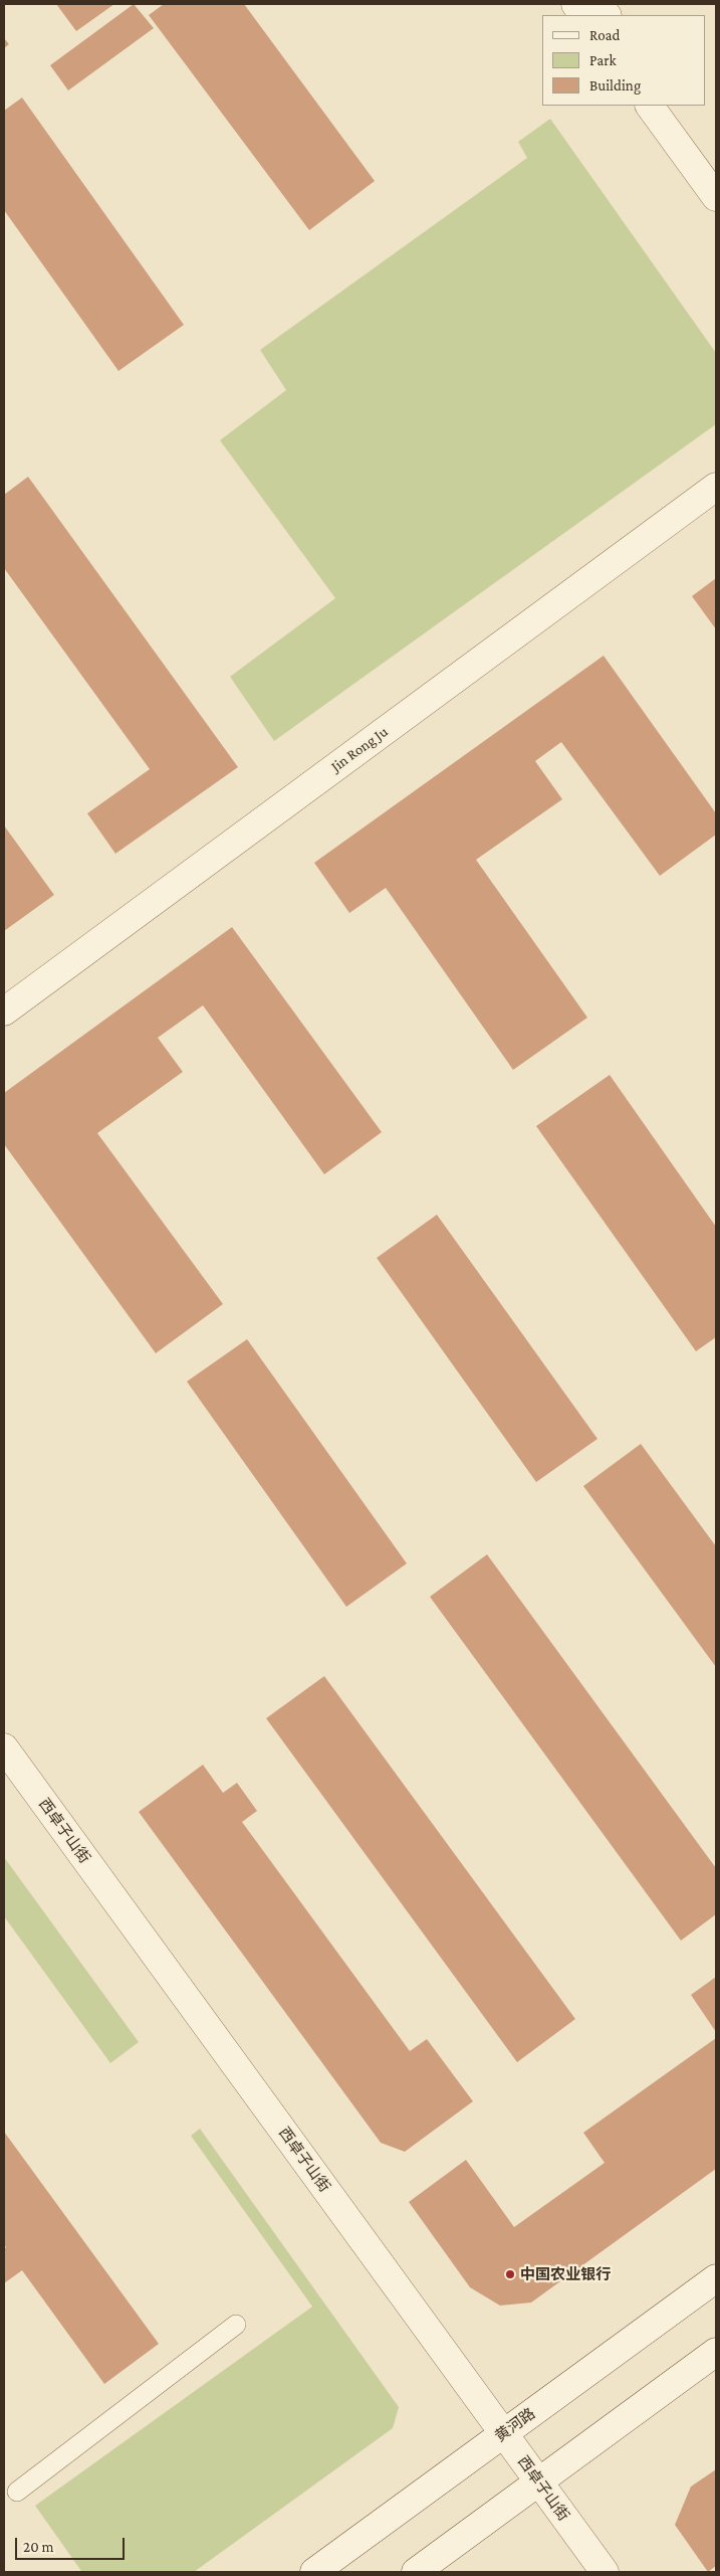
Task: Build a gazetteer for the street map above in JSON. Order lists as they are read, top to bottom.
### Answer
{
  "streets": {
    "street": ["Jin Rong Ju", "西卓子山街", "黄河路"]
  },
  "crossings": [
    ["西卓子山街", "黄河路"]
  ],
  "places": ["中国农业银行"],
  "legend": ["Road", "Park", "Building"],
  "scale_bar": "20 m"
}
